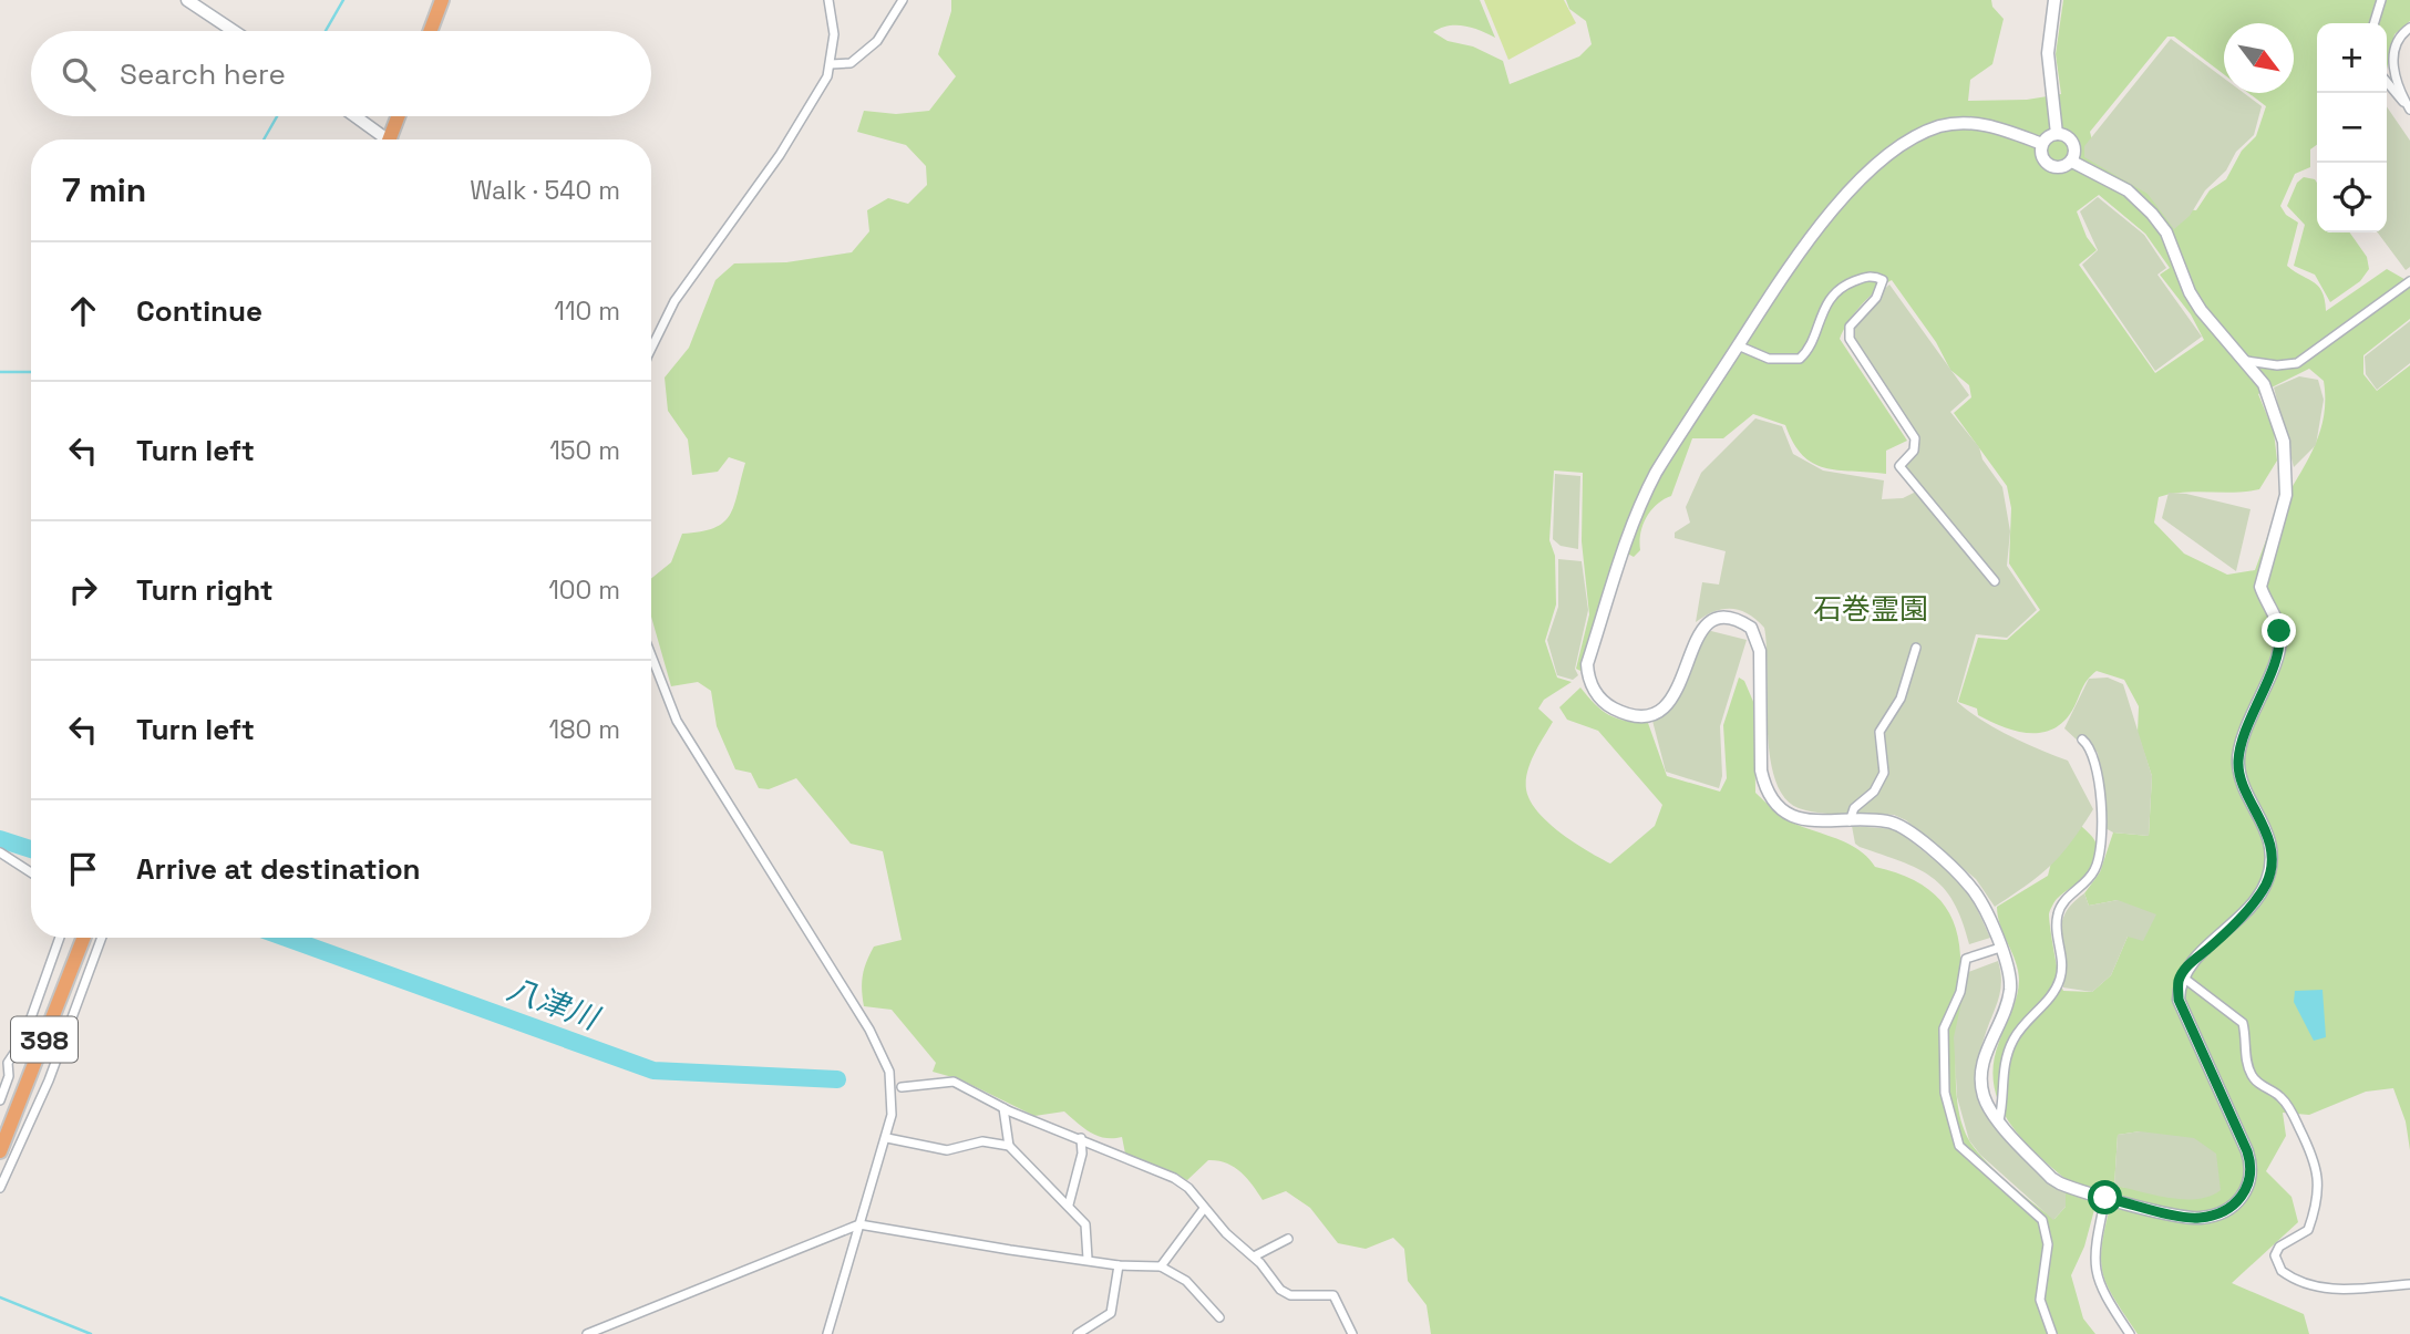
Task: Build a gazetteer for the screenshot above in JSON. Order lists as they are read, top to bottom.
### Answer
{
  "streets": {
    "highway": ["398"]
  },
  "water": ["八津川"],
  "parks": ["石巻霊園"],
  "north": "bottom right",
  "page": {
    "map_buttons": ["+", "−"],
    "search": "Search here",
    "heading": ["7 min", "Walk · 540 m"],
    "list": [
      ["Continue", "110 m"],
      ["Turn left", "150 m"],
      ["Turn right", "100 m"],
      ["Turn left", "180 m"],
      "Arrive at destination"
    ]
  }
}
